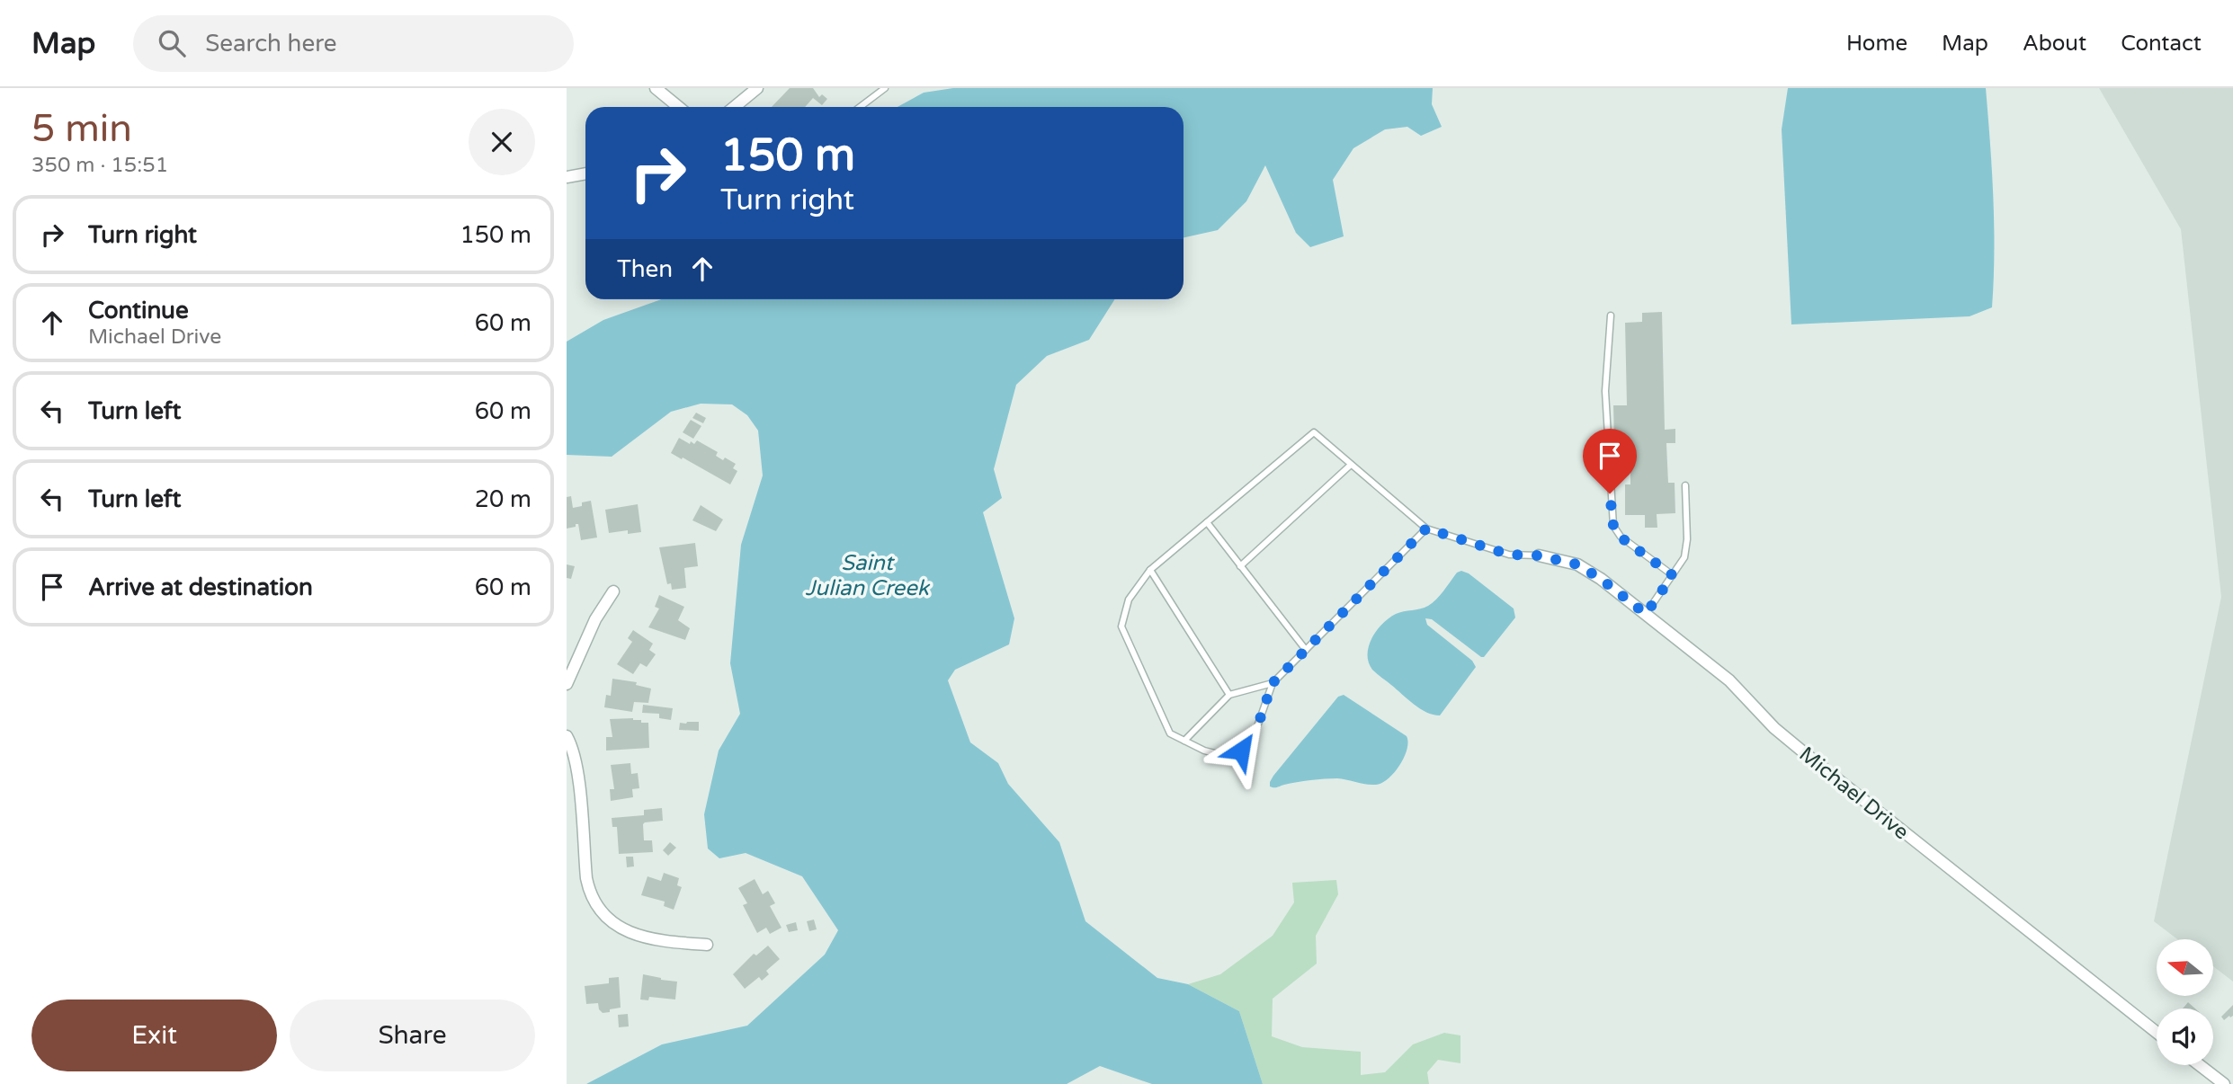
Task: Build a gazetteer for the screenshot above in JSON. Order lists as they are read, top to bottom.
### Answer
{
  "streets": {
    "street": ["Michael Drive"]
  },
  "water": ["Saint Julian Creek"],
  "north": "left",
  "page": {
    "header": "Map",
    "search": "Search here",
    "nav": [
      "Home",
      "Map",
      "About",
      "Contact"
    ],
    "heading": ["5 min", "350 m · 15:51"],
    "turn": ["150 m", "Turn right"],
    "list": [
      {
        "name": "Turn right",
        "value": "150 m"
      },
      {
        "name": "Continue",
        "note": "Michael Drive",
        "value": "60 m"
      },
      {
        "name": "Turn left",
        "value": "60 m"
      },
      {
        "name": "Turn left",
        "value": "20 m"
      },
      {
        "name": "Arrive at destination",
        "value": "60 m"
      }
    ],
    "then": "Then",
    "buttons": ["Exit", "Share"]
  }
}
